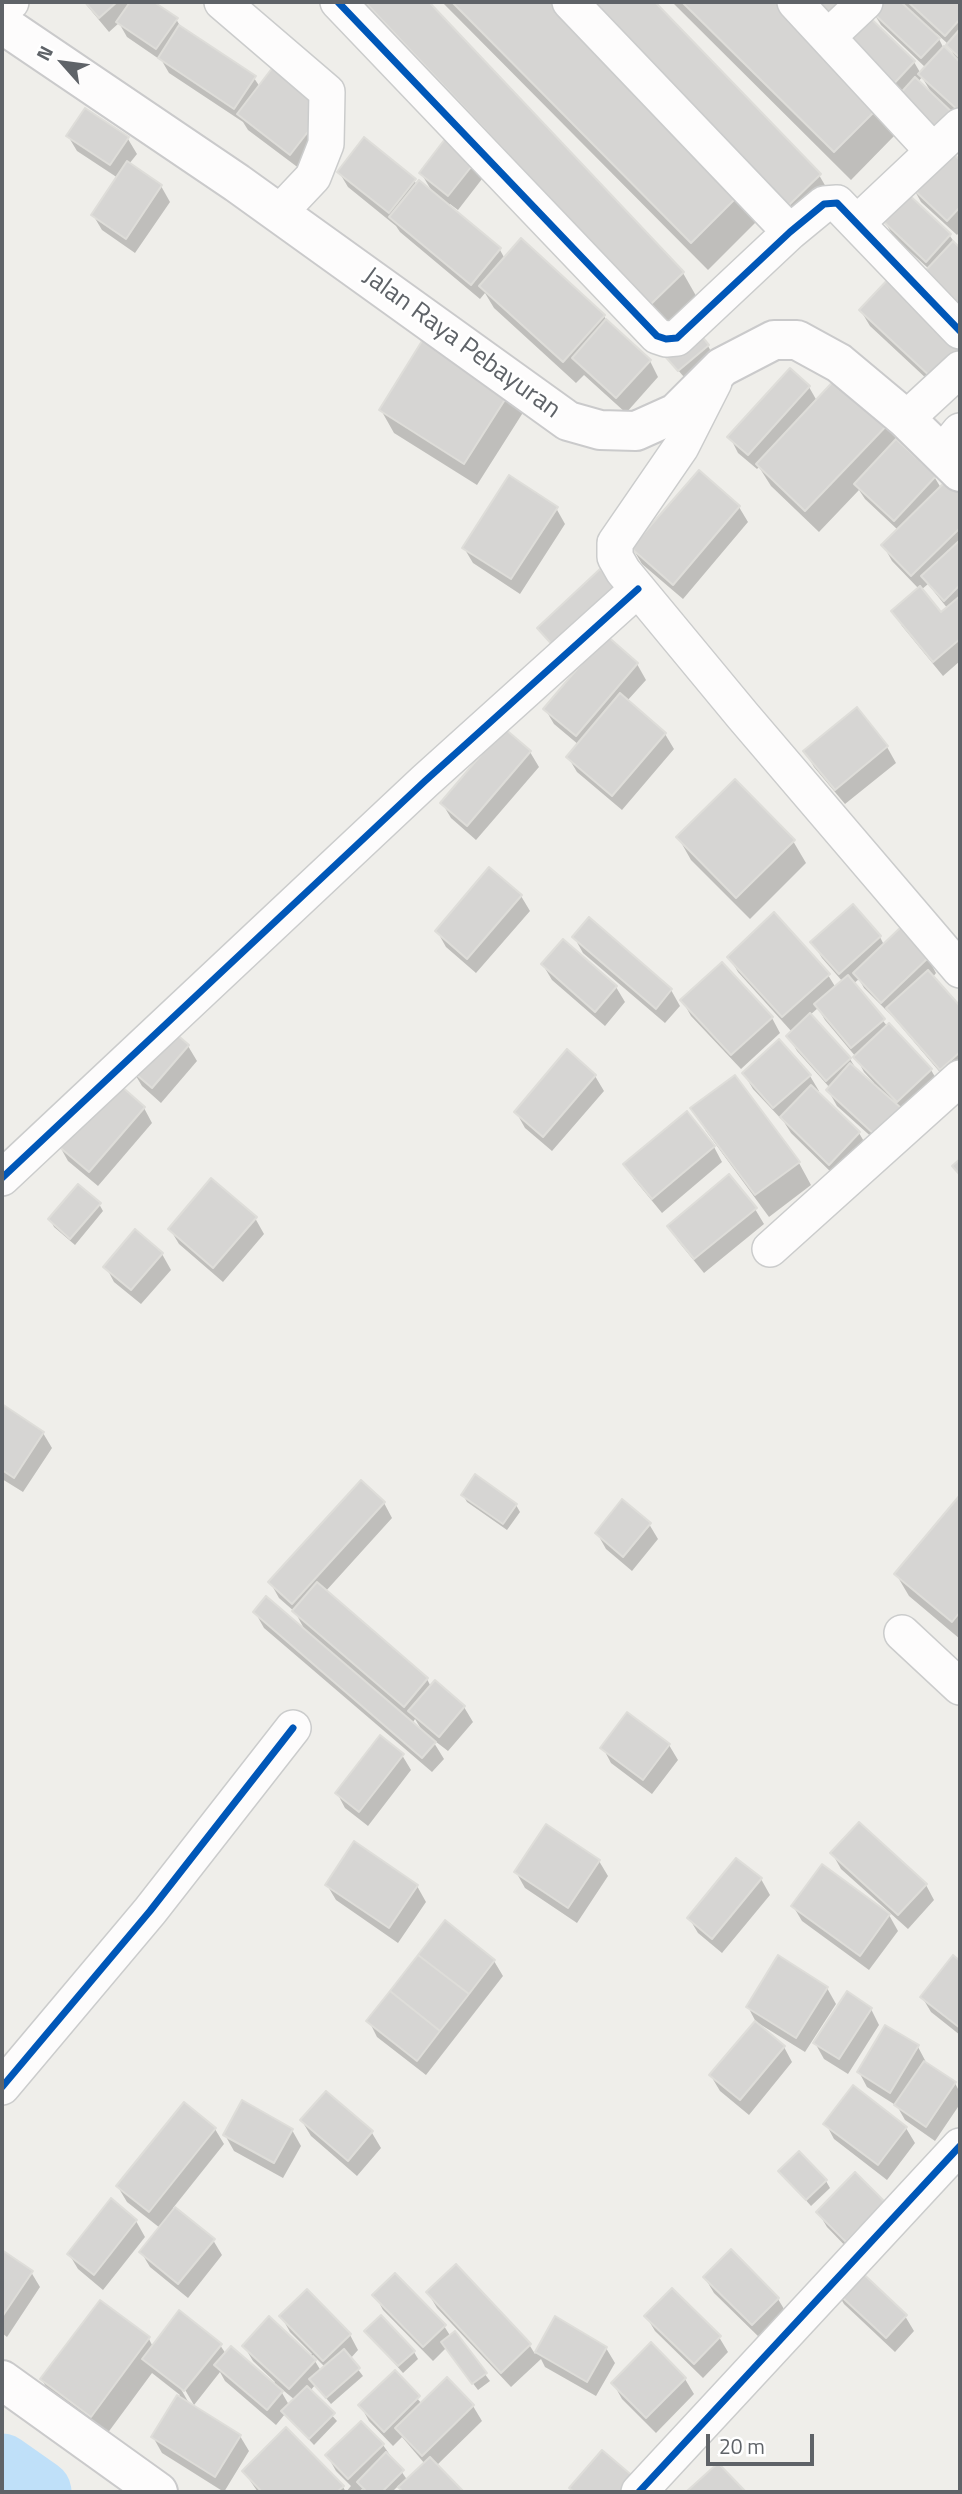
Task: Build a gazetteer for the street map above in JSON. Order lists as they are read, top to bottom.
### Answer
{
  "streets": {
    "main road": ["Jalan Raya Pebayuran"]
  },
  "scale_bar": "20 m",
  "north": "top left"
}
